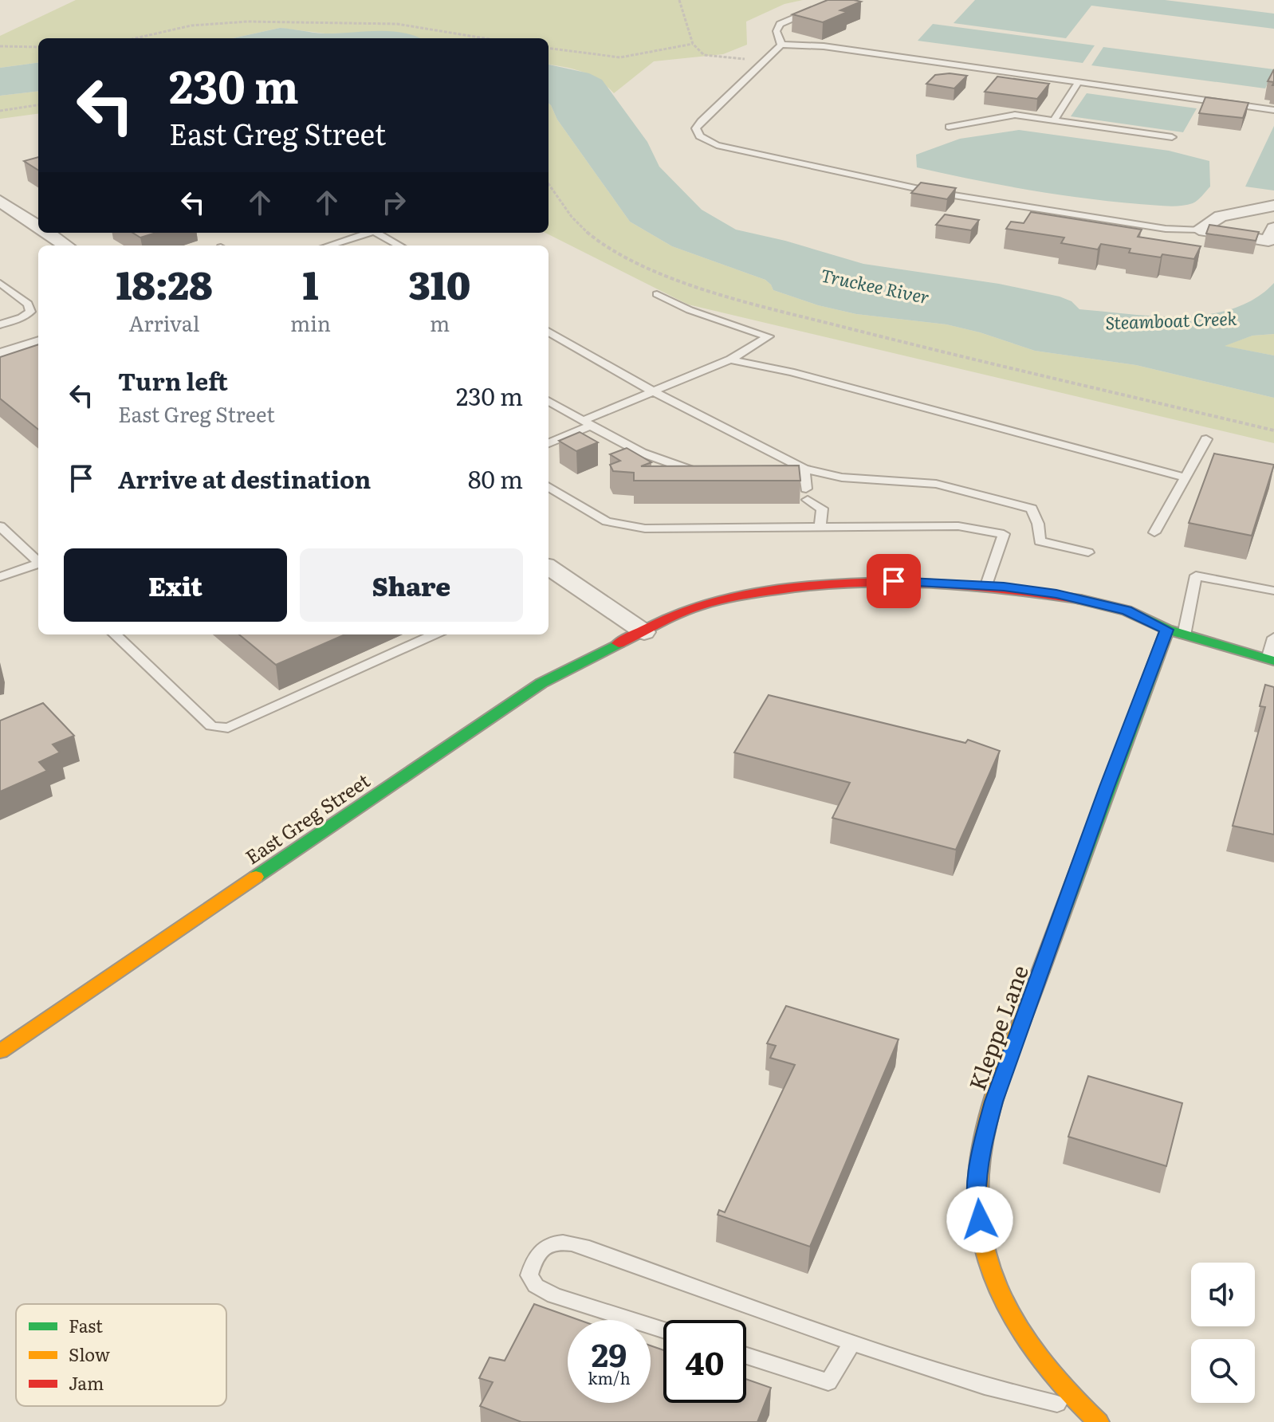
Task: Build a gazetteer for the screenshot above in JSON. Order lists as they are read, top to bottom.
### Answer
{
  "streets": {
    "main road": ["East Greg Street", "Kleppe Lane"]
  },
  "crossings": [
    ["East Greg Street", "Kleppe Lane"]
  ],
  "water": ["Truckee River", "Steamboat Creek"],
  "legend": ["Fast", "Slow", "Jam"],
  "page": {
    "turn": ["230 m", "East Greg Street"],
    "eta": [
      "18:28",
      "Arrival",
      "1",
      "min",
      "310",
      "m"
    ],
    "list": [
      {
        "name": "Turn left",
        "note": "East Greg Street",
        "value": "230 m"
      },
      {
        "name": "Arrive at destination",
        "value": "80 m"
      }
    ],
    "buttons": ["Exit", "Share"],
    "speed": "29 km/h",
    "limit": "40"
  }
}
